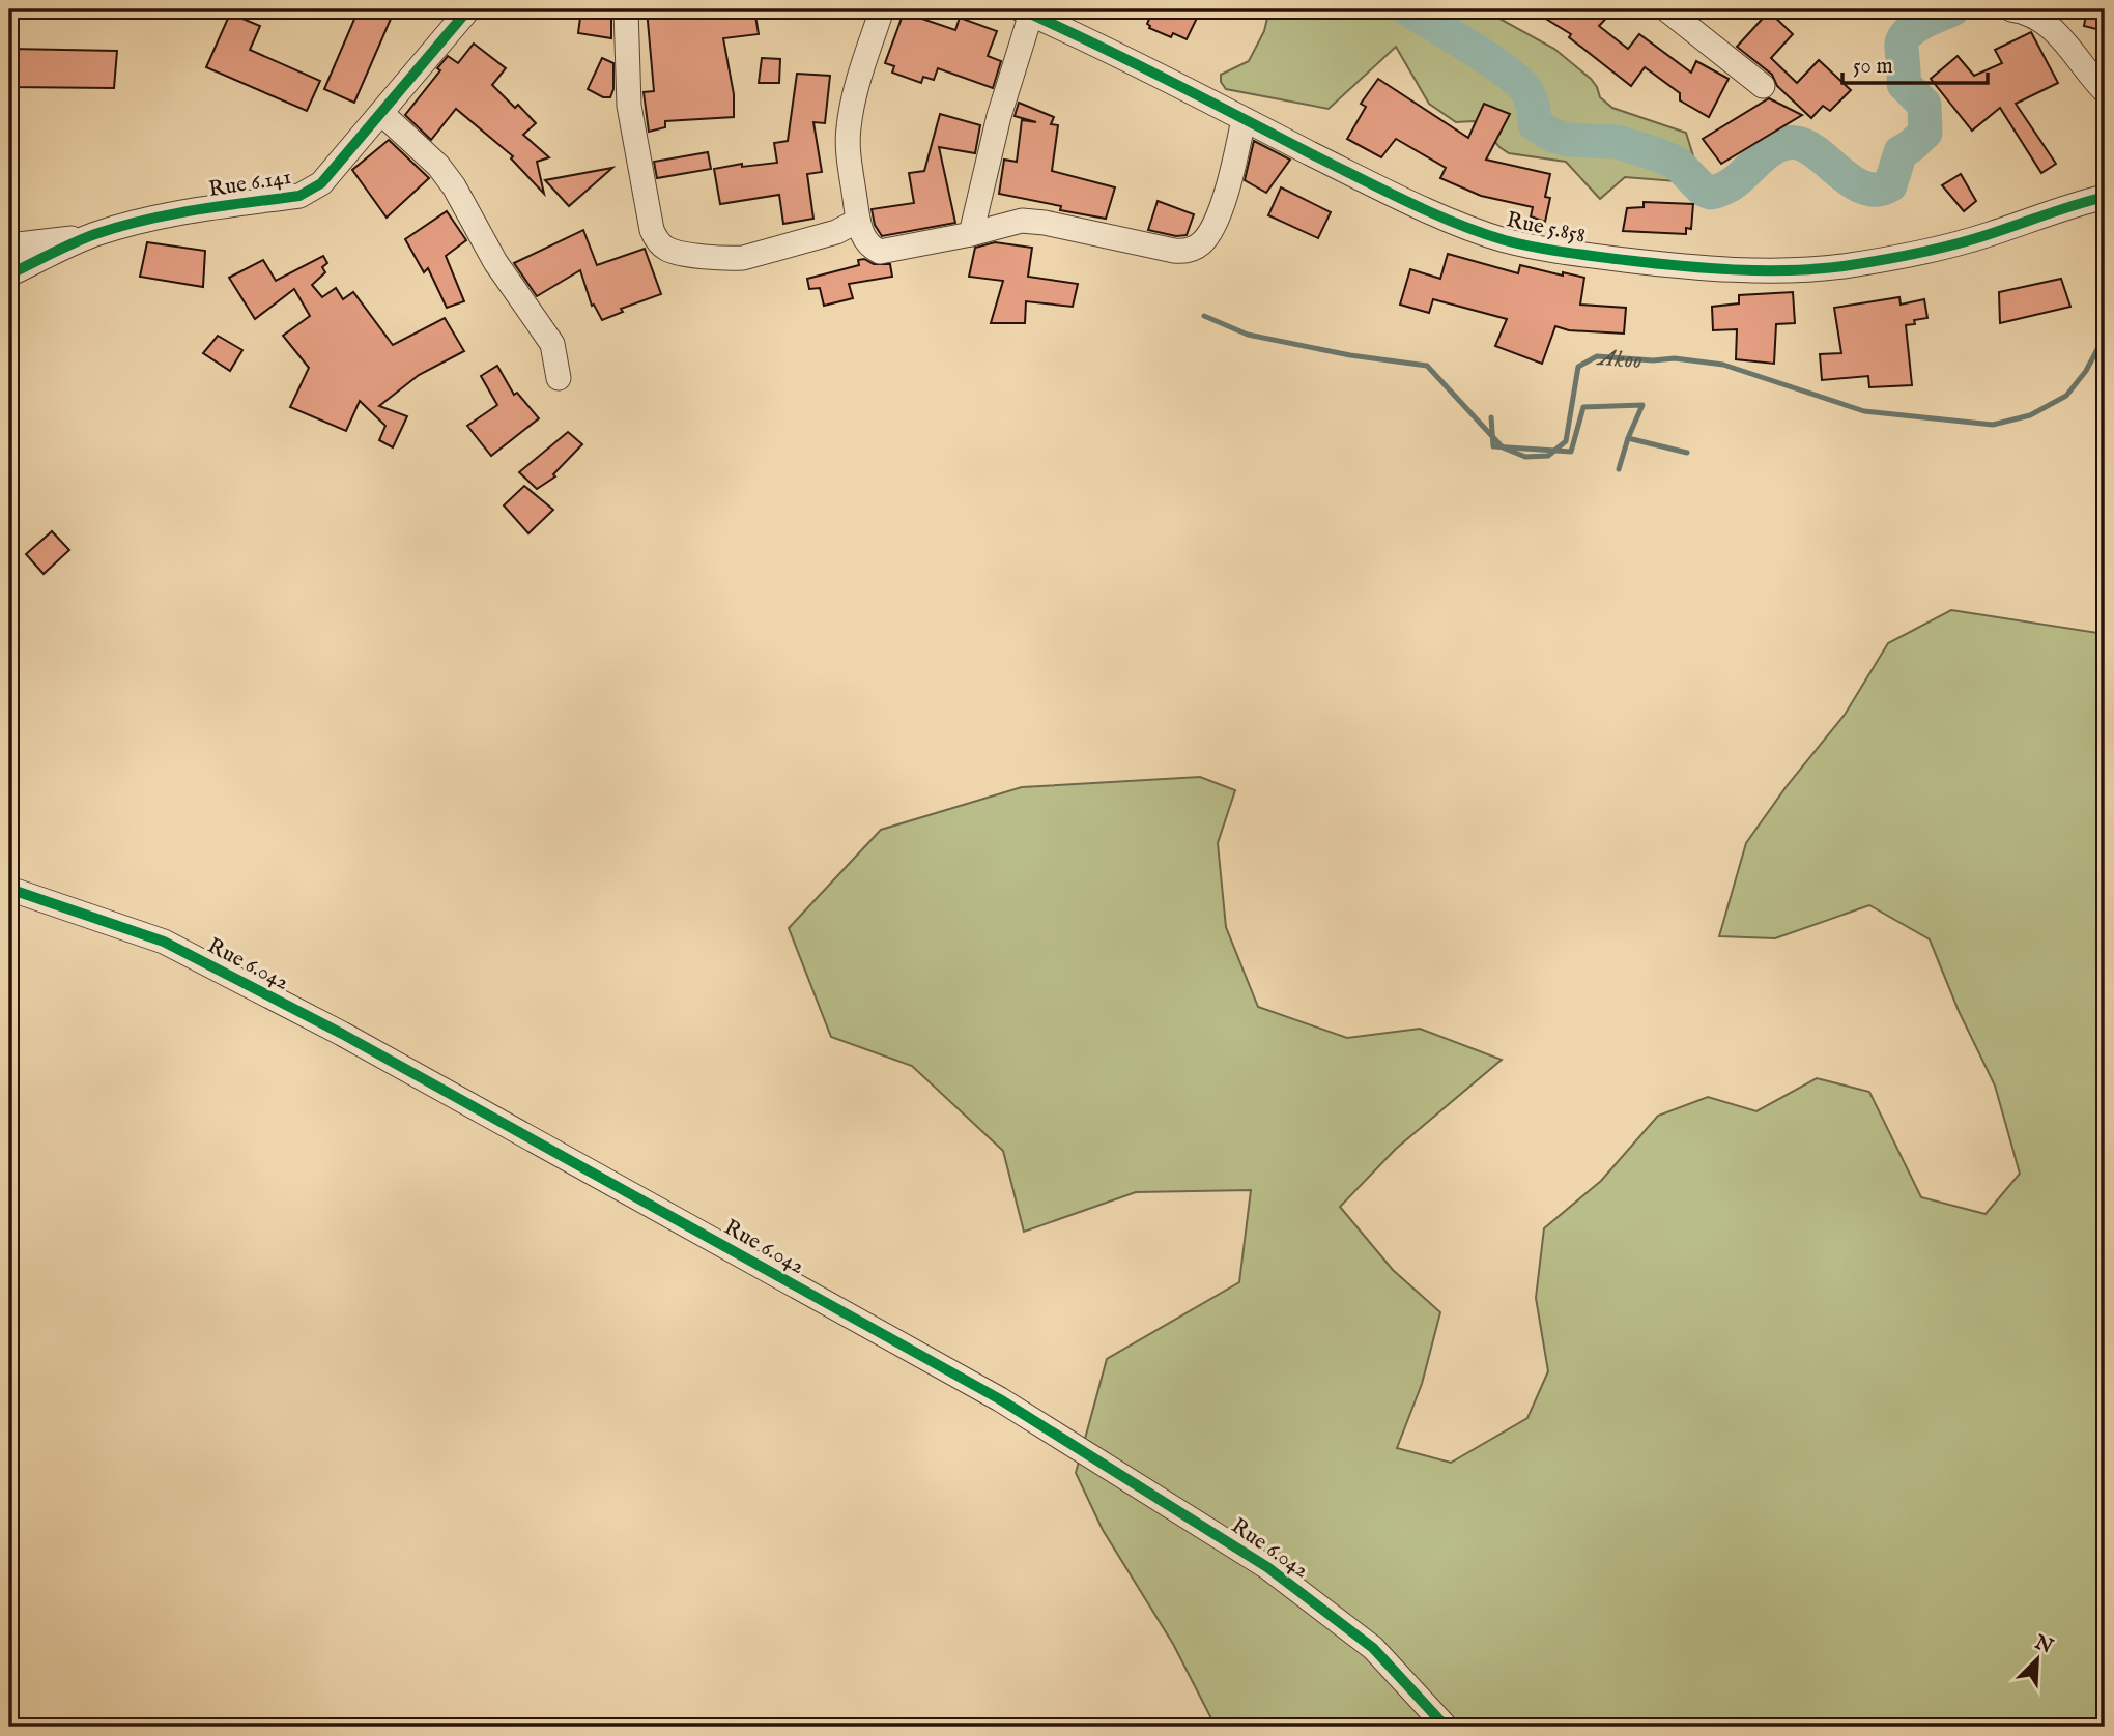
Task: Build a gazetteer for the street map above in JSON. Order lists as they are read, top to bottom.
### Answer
{
  "streets": {
    "street": ["Rue 6.141", "Rue 5.858", "Rue 6.042"]
  },
  "water": ["Akoo"],
  "scale_bar": "50 m",
  "north": "top right"
}
